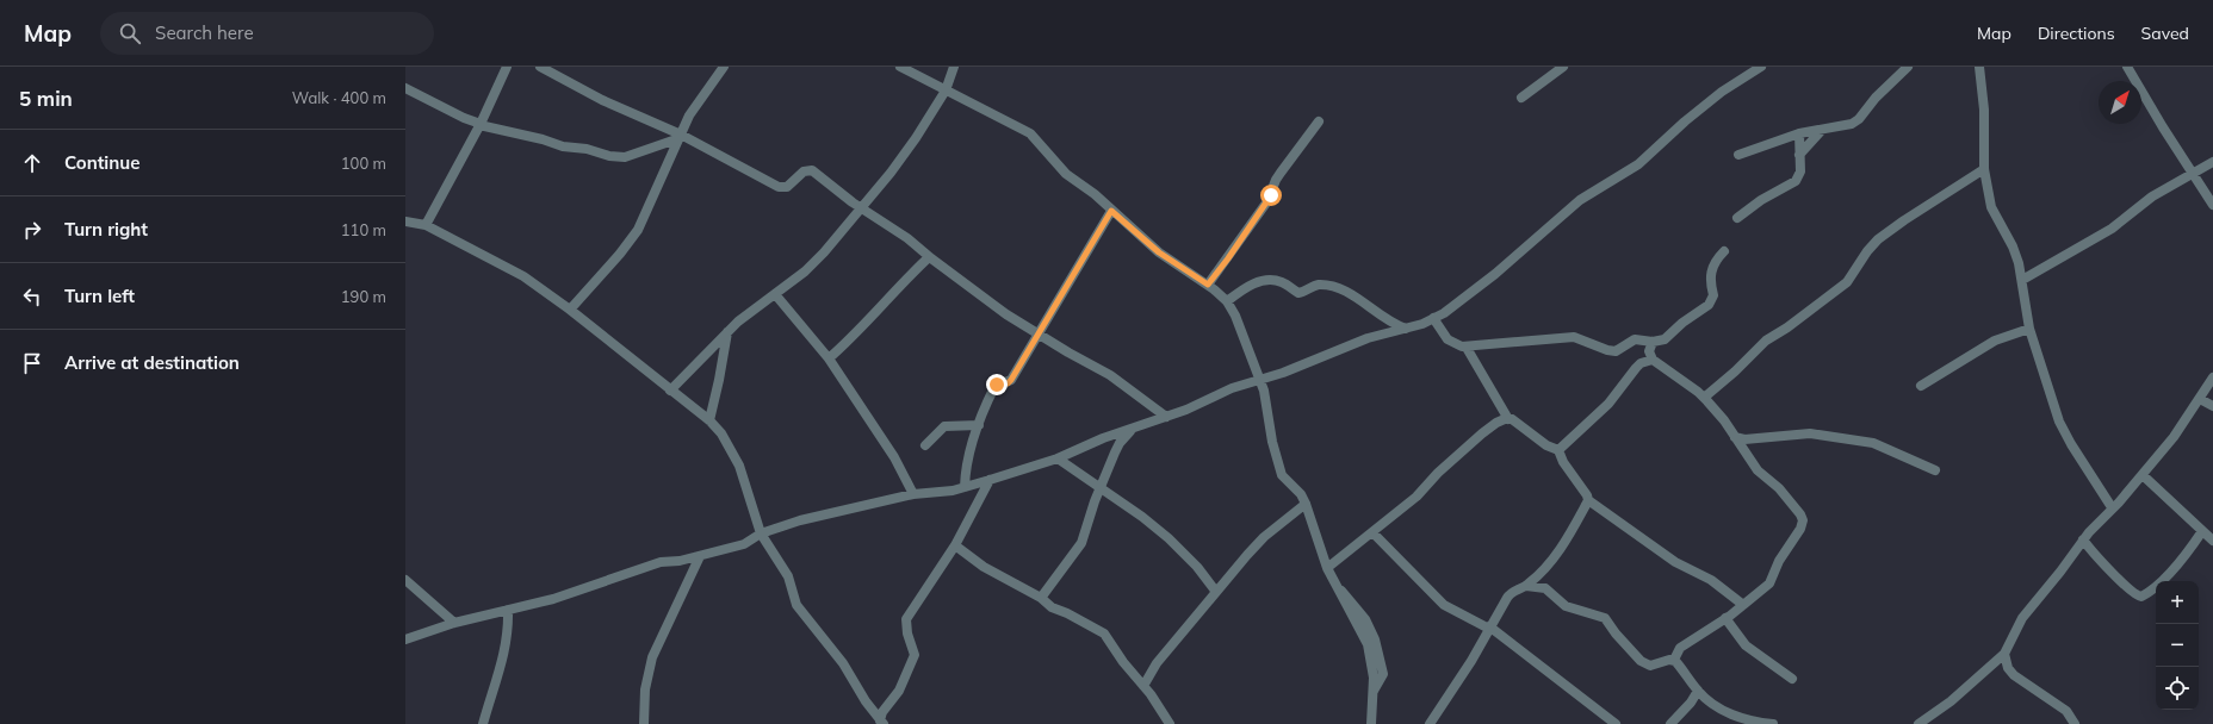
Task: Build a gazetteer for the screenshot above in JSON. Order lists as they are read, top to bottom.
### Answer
{
  "north": "top right",
  "page": {
    "header": "Map",
    "search": "Search here",
    "nav": ["Map", "Directions", "Saved"],
    "heading": ["5 min", "Walk · 400 m"],
    "list": [
      ["Continue", "100 m"],
      ["Turn right", "110 m"],
      ["Turn left", "190 m"],
      "Arrive at destination"
    ],
    "map_buttons": ["+", "−"]
  }
}
